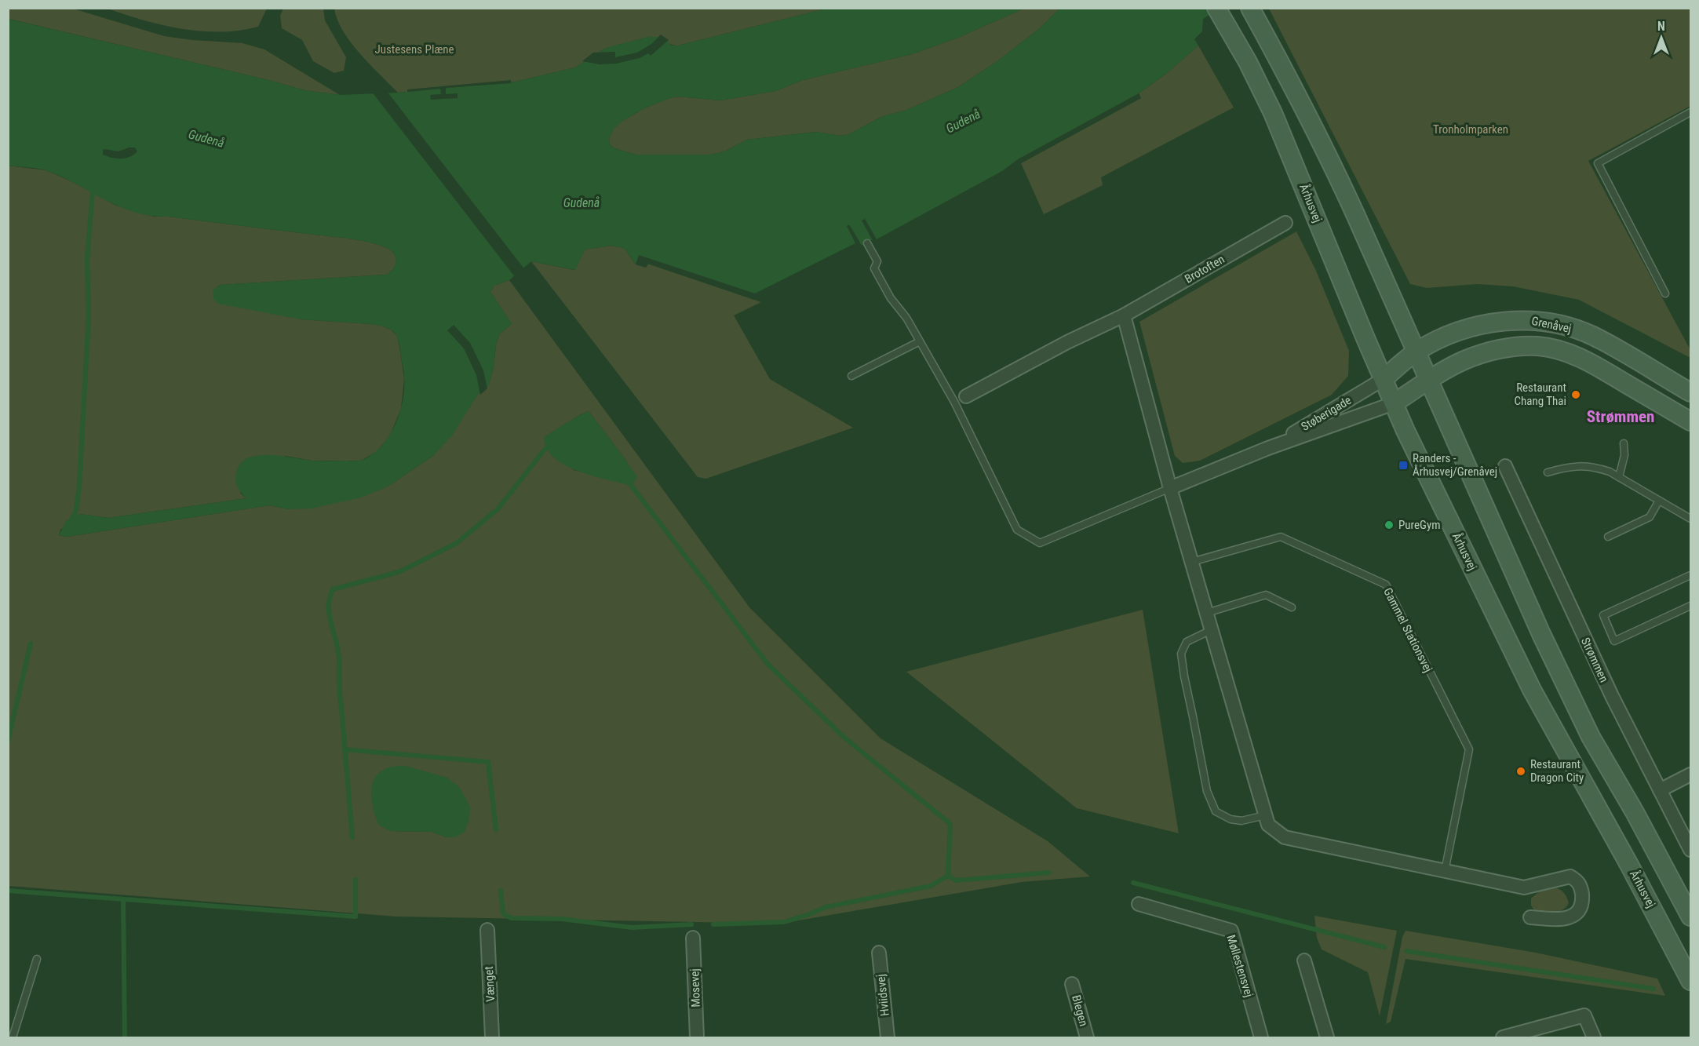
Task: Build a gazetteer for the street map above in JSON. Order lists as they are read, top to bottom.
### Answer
{
  "streets": {
    "main road": ["Århusvej", "Grenåvej"],
    "street": [
      "Brotoften",
      "Støberigade",
      "Strømmen",
      "Møllestensvej",
      "Vænget",
      "Mosevej",
      "Hviidsvej",
      "Blegen"
    ],
    "lane": ["Gammel Stationsvej"]
  },
  "crossings": [
    ["Århusvej", "Grenåvej"],
    ["Århusvej", "Støberigade"],
    ["Grenåvej", "Støberigade"]
  ],
  "districts": ["Strømmen"],
  "water": ["Gudenå"],
  "parks": ["Justesens Plæne", "Tronholmparken"],
  "places": {
    "other": ["Restaurant Chang Thai", "PureGym", "Restaurant Dragon City"],
    "transit": ["Randers - Århusvej/Grenåvej"]
  },
  "north": "top"
}
